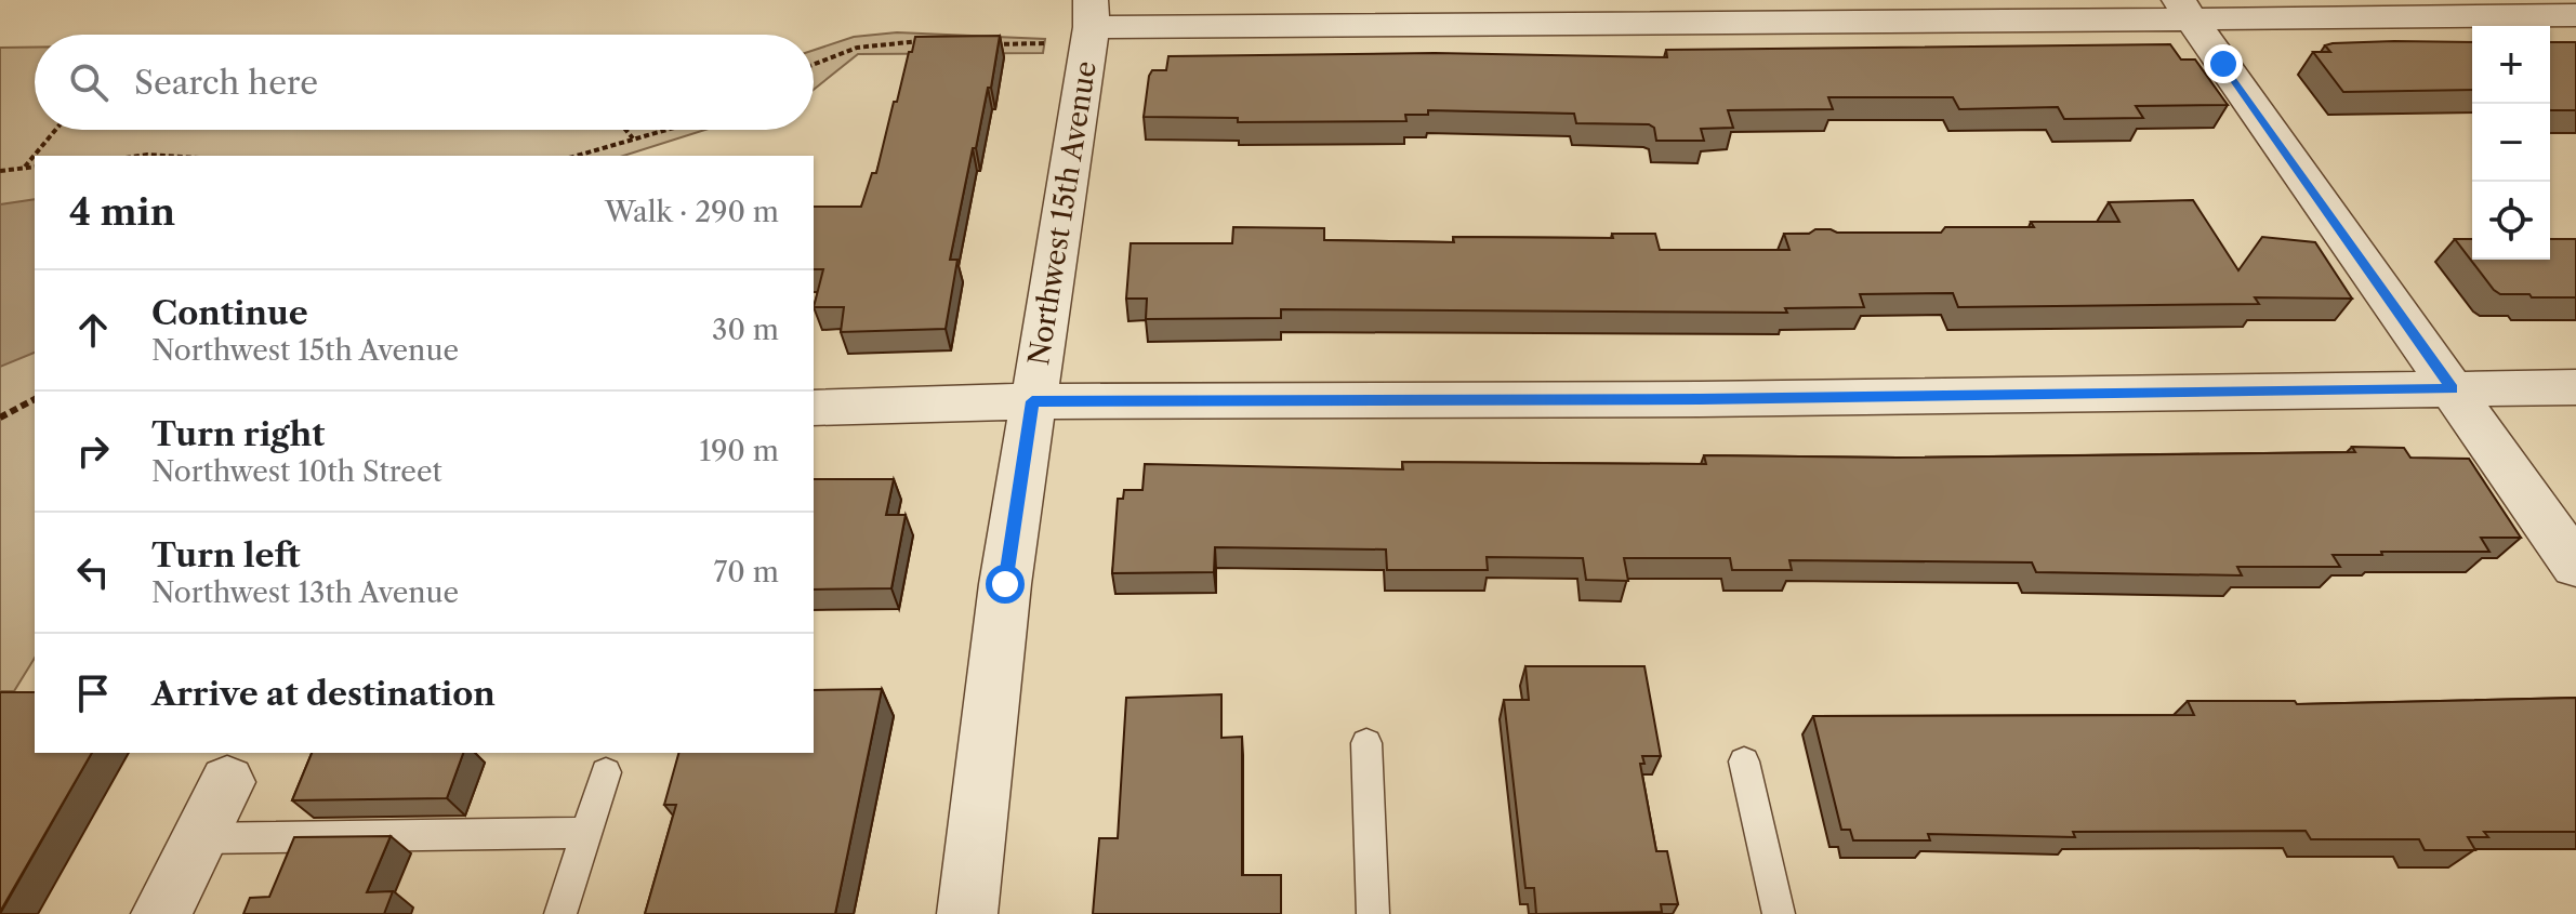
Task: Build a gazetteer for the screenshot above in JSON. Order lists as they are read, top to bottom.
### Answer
{
  "streets": {
    "street": ["Northwest 15th Avenue"]
  },
  "page": {
    "map_buttons": ["+", "−"],
    "search": "Search here",
    "heading": ["4 min", "Walk · 290 m"],
    "list": [
      ["Continue", "Northwest 15th Avenue", "30 m"],
      ["Turn right", "Northwest 10th Street", "190 m"],
      ["Turn left", "Northwest 13th Avenue", "70 m"],
      "Arrive at destination"
    ]
  }
}
